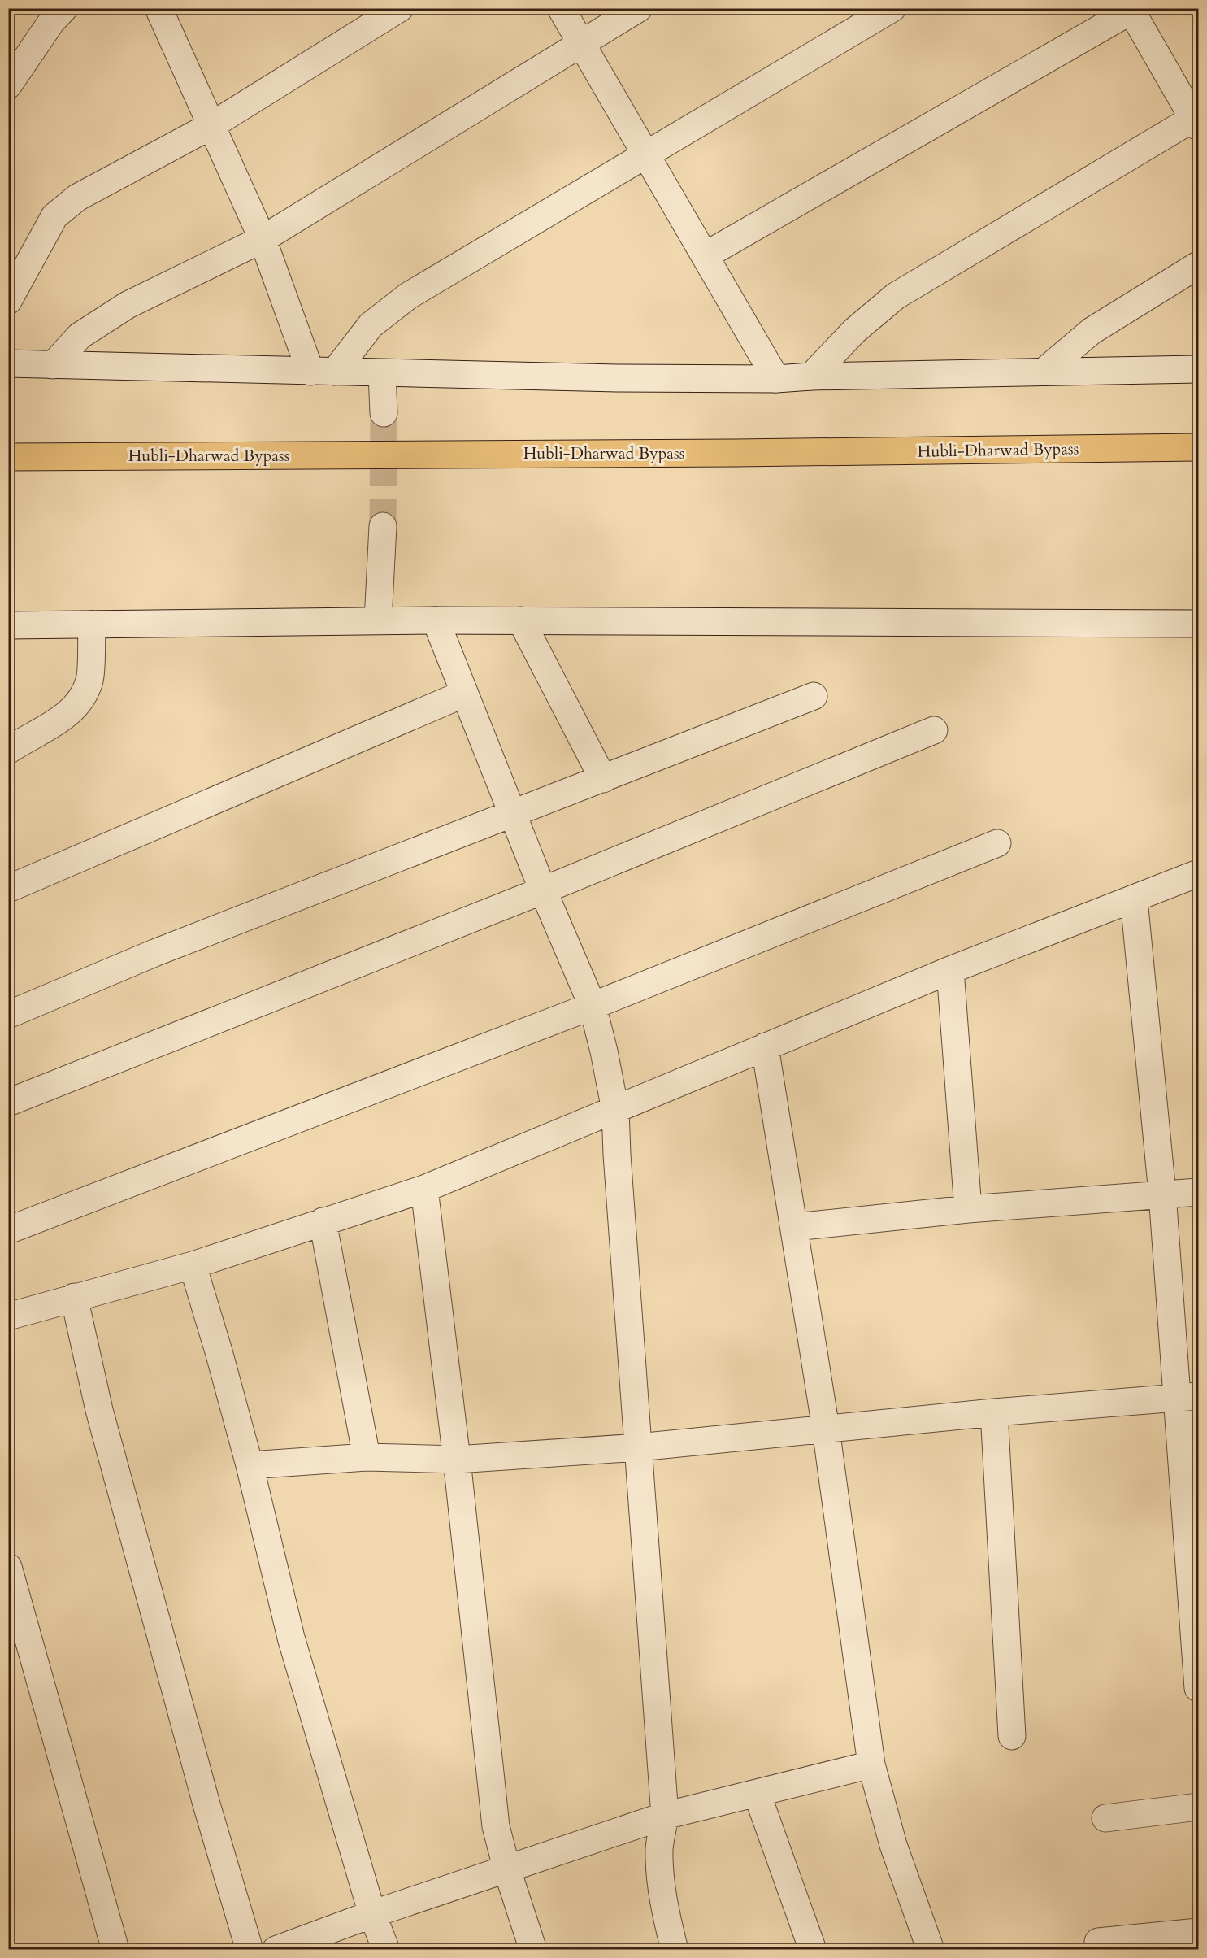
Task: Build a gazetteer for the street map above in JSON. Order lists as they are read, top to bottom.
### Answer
{
  "streets": {
    "highway": ["Hubli-Dharwad Bypass"]
  }
}
